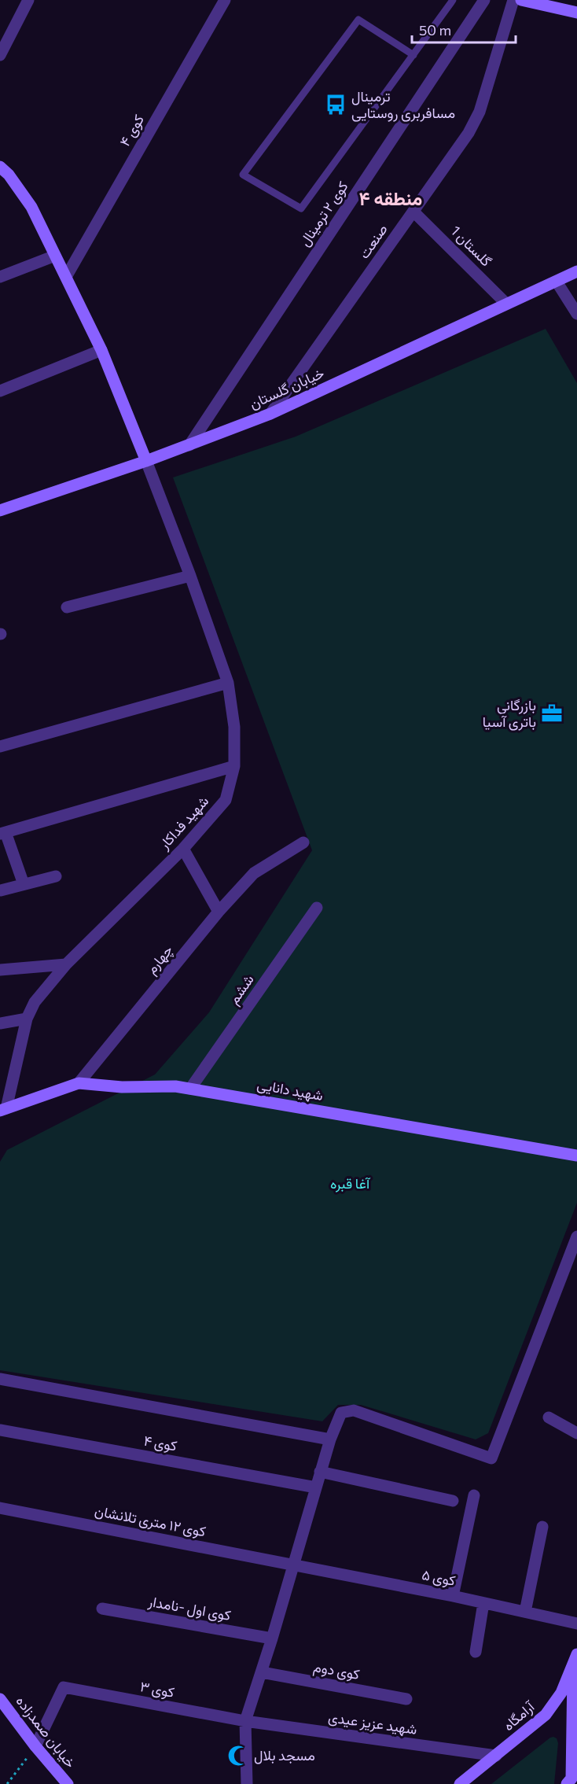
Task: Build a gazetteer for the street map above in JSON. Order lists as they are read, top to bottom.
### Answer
{
  "streets": {
    "street": [
      "کوی ۴",
      "کوی ۲ ترمینال",
      "صنعت",
      "گلستان 1",
      "خیابان گلستان",
      "شهید فداکار",
      "چهارم",
      "ششم",
      "شهید دانایی",
      "کوی ۱۲ متری تلانشان",
      "کوی ۵",
      "کوی اول -نامدار",
      "کوی دوم",
      "کوی ۳",
      "آرامگاه",
      "شهید عزیز عیدی",
      "خیابان صمدزاده"
    ]
  },
  "crossings": [
    ["کوی ۲ ترمینال", "خیابان گلستان"],
    ["صنعت", "گلستان 1"],
    ["صنعت", "خیابان گلستان"],
    ["گلستان 1", "خیابان گلستان"],
    ["خیابان گلستان", "شهید فداکار"],
    ["شهید فداکار", "شهید دانایی"],
    ["چهارم", "شهید دانایی"],
    ["ششم", "شهید دانایی"],
    ["کوی ۱۲ متری تلانشان", "کوی ۵"],
    ["کوی ۳", "شهید عزیز عیدی"],
    ["کوی ۳", "خیابان صمدزاده"],
    ["آرامگاه", "شهید عزیز عیدی"]
  ],
  "districts": ["منطقه ۴"],
  "parks": ["آغا قبره"],
  "places": {
    "bus stop": ["ترمینال مسافربری روستایی"],
    "office": ["بازرگانی باتری آسیا"],
    "mosque": ["مسجد بلال"]
  },
  "scale_bar": "50 m"
}
